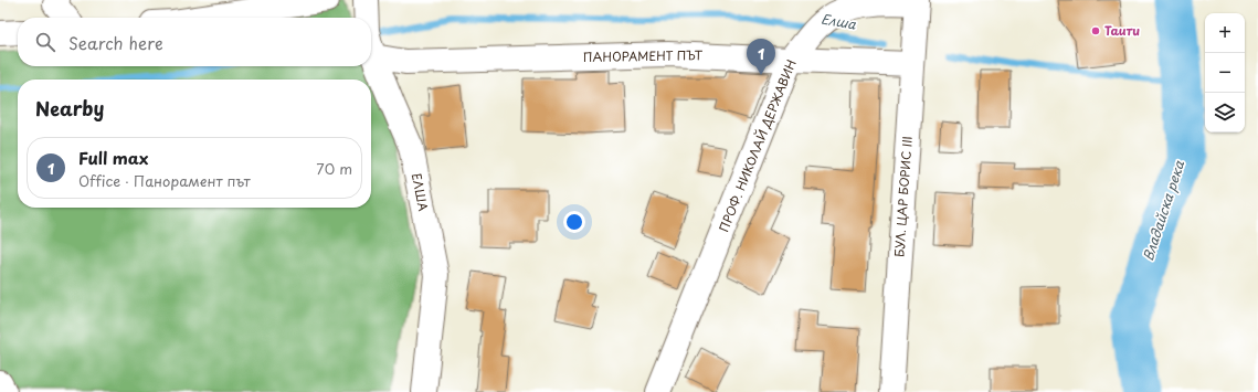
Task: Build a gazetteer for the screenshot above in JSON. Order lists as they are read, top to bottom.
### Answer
{
  "streets": {
    "street": [
      "ПАНОРАМЕНТ ПЪТ",
      "ПРОФ. НИКОЛАЙ ДЕРЖАВИН",
      "ЕЛША",
      "БУЛ. ЦАР БОРИС III"
    ]
  },
  "crossings": [
    ["ПАНОРАМЕНТ ПЪТ", "ПРОФ. НИКОЛАЙ ДЕРЖАВИН"],
    ["ПАНОРАМЕНТ ПЪТ", "ЕЛША"],
    ["ПАНОРАМЕНТ ПЪТ", "БУЛ. ЦАР БОРИС III"],
    ["ПРОФ. НИКОЛАЙ ДЕРЖАВИН", "БУЛ. ЦАР БОРИС III"]
  ],
  "water": ["Елша", "Владайска река"],
  "places": ["Таити"],
  "page": {
    "map_buttons": ["+", "−"],
    "search": "Search here",
    "pins": "1",
    "heading": "Nearby",
    "list": [
      {
        "mark": "1",
        "name": "Full max",
        "note": "Office · Панорамент път",
        "value": "70 m"
      }
    ]
  }
}
